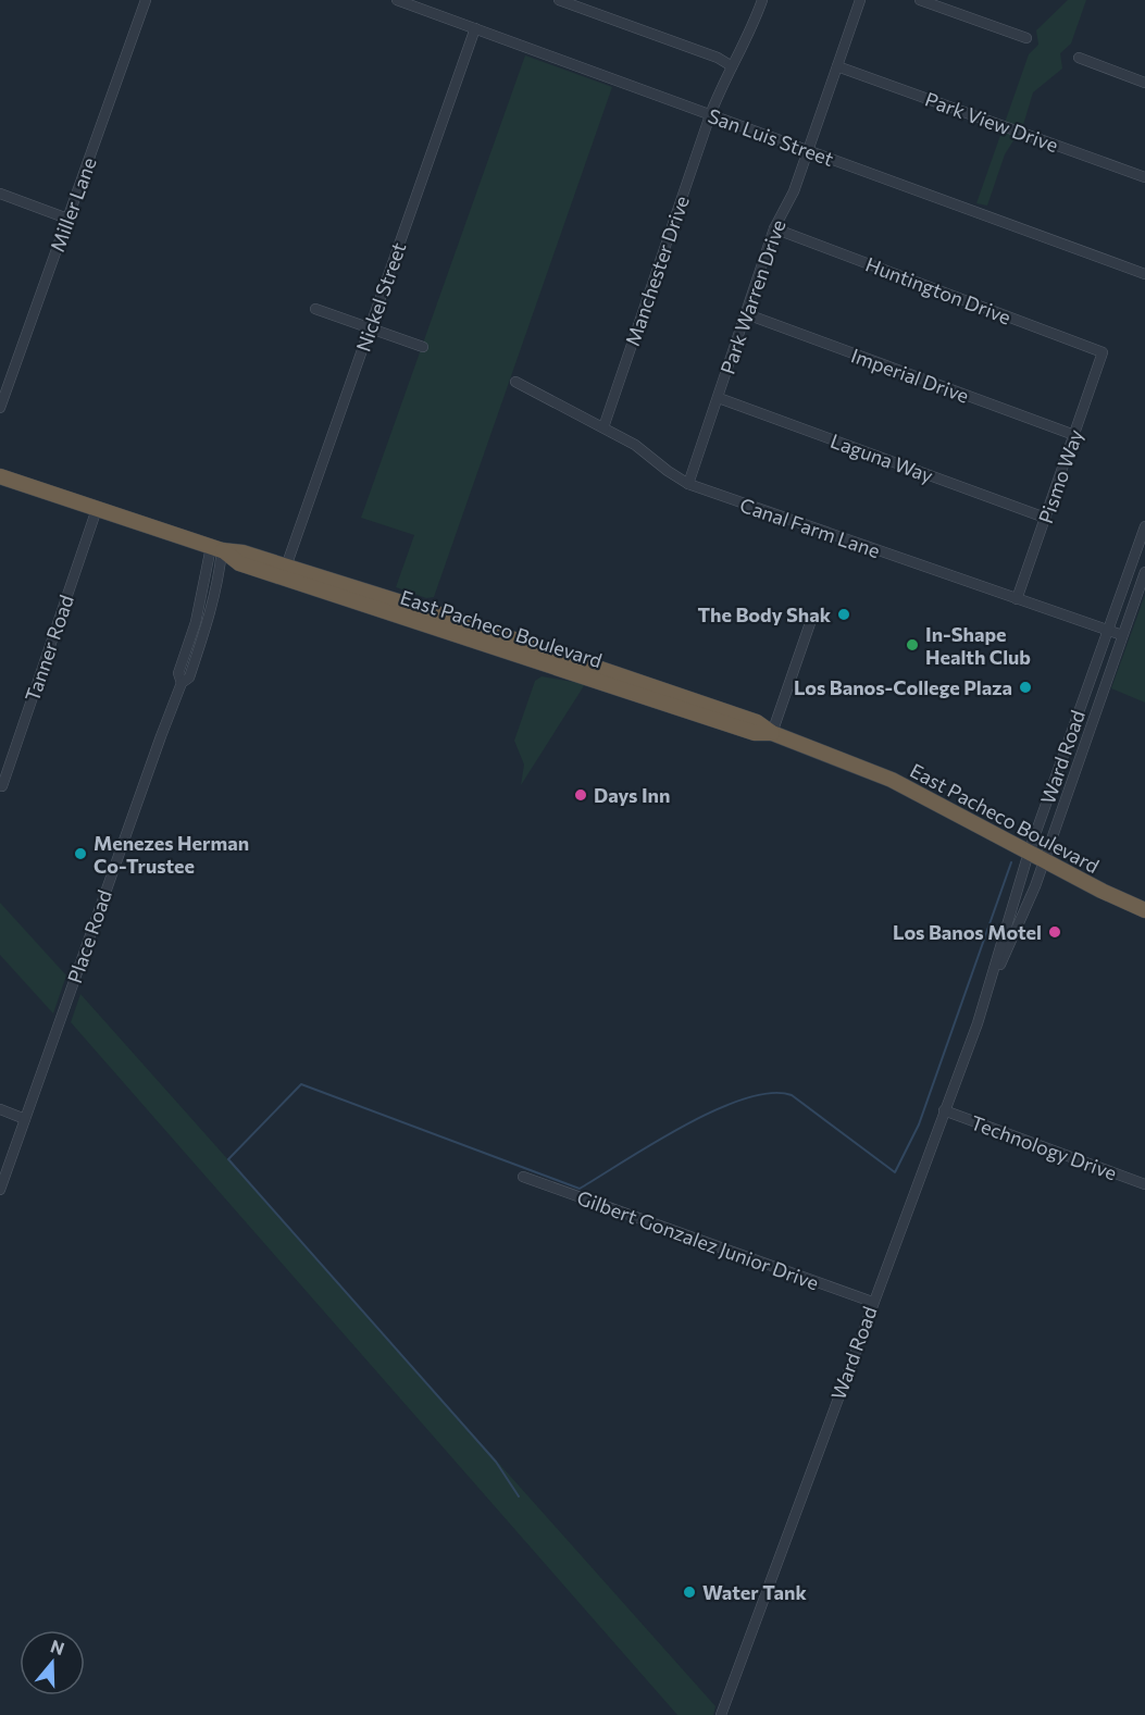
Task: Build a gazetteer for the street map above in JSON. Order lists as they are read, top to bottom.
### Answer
{
  "streets": {
    "highway": ["East Pacheco Boulevard"],
    "street": [
      "Park View Drive",
      "San Luis Street",
      "Miller Lane",
      "Manchester Drive",
      "Huntington Drive",
      "Nickel Street",
      "Park Warren Drive",
      "Imperial Drive",
      "Laguna Way",
      "Pismo Way",
      "Canal Farm Lane",
      "Tanner Road",
      "Ward Road",
      "Place Road",
      "Technology Drive",
      "Gilbert Gonzalez Junior Drive"
    ]
  },
  "crossings": [
    ["Park View Drive", "Park Warren Drive"],
    ["San Luis Street", "Manchester Drive"],
    ["San Luis Street", "Nickel Street"],
    ["San Luis Street", "Park Warren Drive"],
    ["Manchester Drive", "Canal Farm Lane"],
    ["Huntington Drive", "Park Warren Drive"],
    ["Huntington Drive", "Pismo Way"],
    ["Nickel Street", "East Pacheco Boulevard"],
    ["Park Warren Drive", "Imperial Drive"],
    ["Park Warren Drive", "Laguna Way"],
    ["Park Warren Drive", "Canal Farm Lane"],
    ["Imperial Drive", "Pismo Way"],
    ["Laguna Way", "Pismo Way"],
    ["Pismo Way", "Canal Farm Lane"],
    ["Canal Farm Lane", "Ward Road"],
    ["East Pacheco Boulevard", "Tanner Road"],
    ["East Pacheco Boulevard", "Ward Road"],
    ["East Pacheco Boulevard", "Place Road"],
    ["Ward Road", "Technology Drive"],
    ["Ward Road", "Gilbert Gonzalez Junior Drive"]
  ],
  "places": [
    "The Body Shak",
    "In-Shape Health Club",
    "Los Banos-College Plaza",
    "Days Inn",
    "Menezes Herman Co-Trustee",
    "Los Banos Motel",
    "Water Tank"
  ],
  "north": "top"
}
